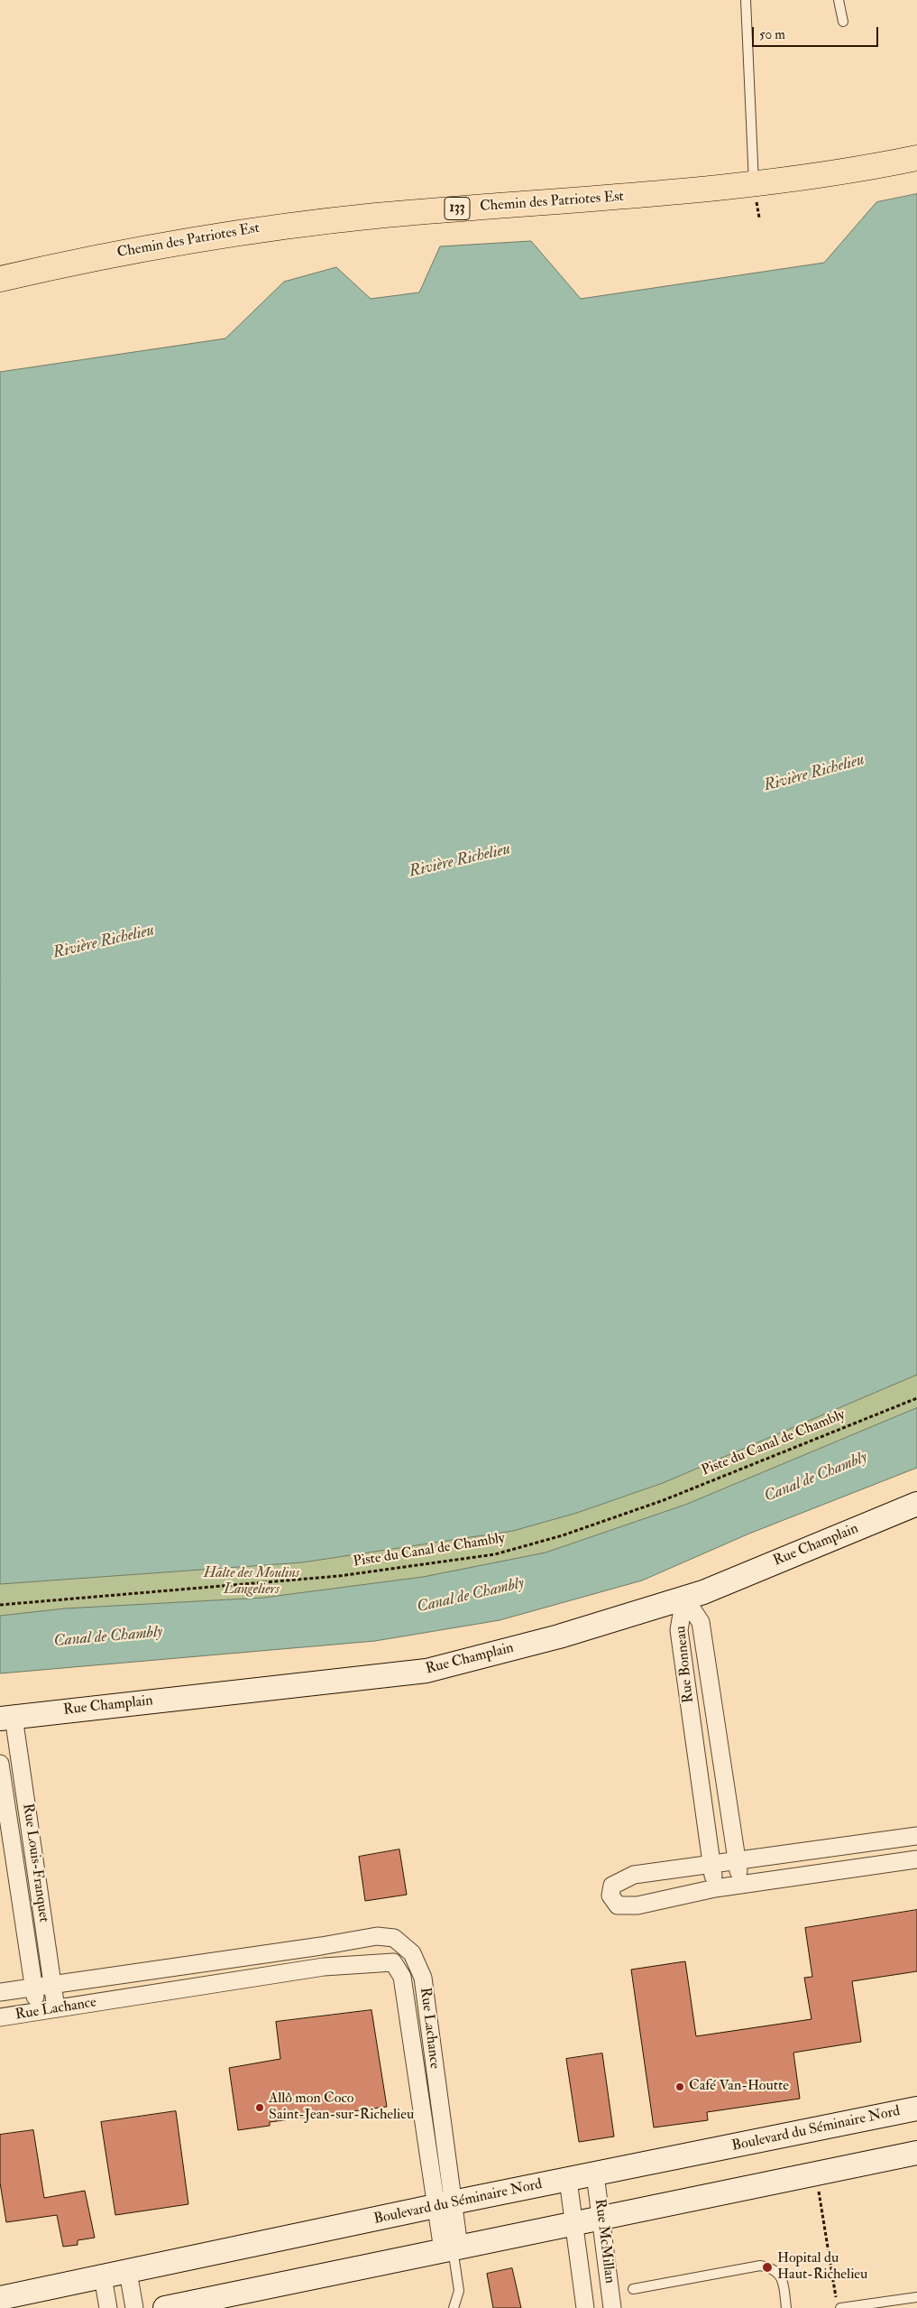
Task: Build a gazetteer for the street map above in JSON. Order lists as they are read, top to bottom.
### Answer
{
  "streets": {
    "main road": [
      "Chemin des Patriotes Est",
      "133",
      "Rue Champlain",
      "Boulevard du Séminaire Nord"
    ],
    "street": [
      "Rue Bonneau",
      "Rue Louis-Franquet",
      "Rue Lachance",
      "Rue McMillan"
    ],
    "path": ["Piste du Canal de Chambly"]
  },
  "crossings": [
    ["Rue Champlain", "Rue Bonneau"],
    ["Rue Champlain", "Rue Louis-Franquet"],
    ["Rue Louis-Franquet", "Rue Lachance"],
    ["Rue Lachance", "Boulevard du Séminaire Nord"],
    ["Boulevard du Séminaire Nord", "Rue McMillan"]
  ],
  "water": ["Rivière Richelieu", "Canal de Chambly"],
  "parks": ["Halte des Moulins Langeliers"],
  "places": ["Café Van-Houtte", "Allô mon Coco Saint-Jean-sur-Richelieu", "Hopital du Haut-Richelieu"],
  "scale_bar": "50 m"
}
